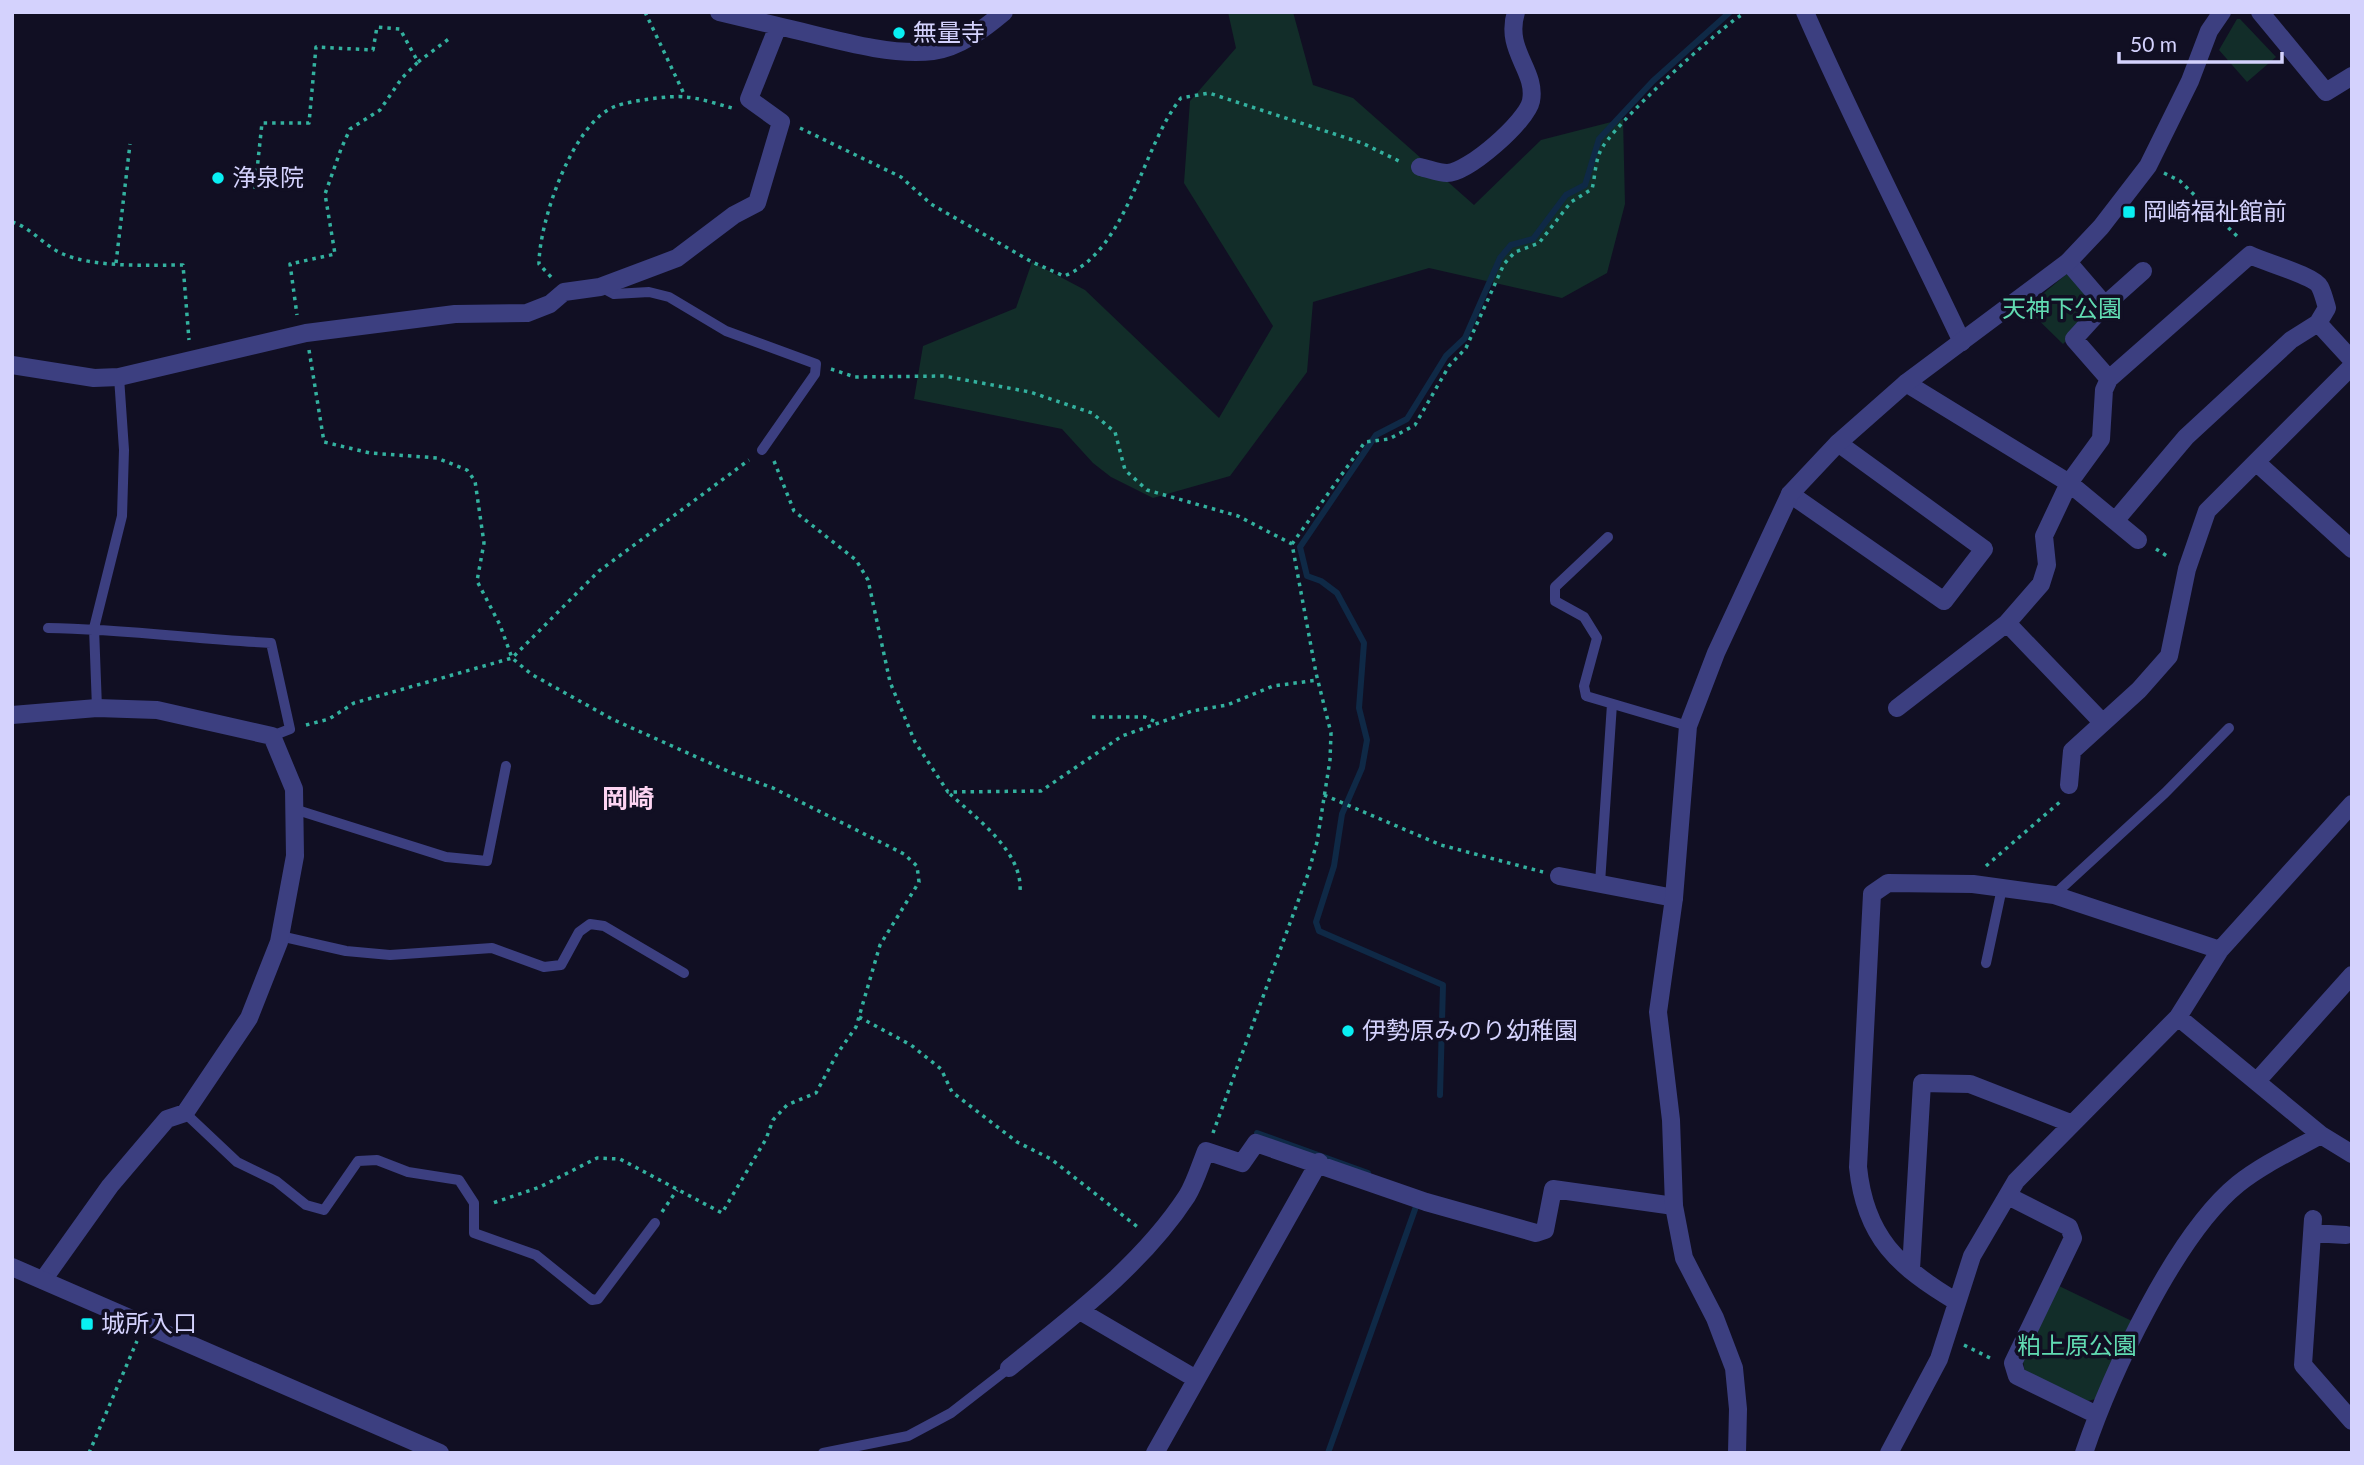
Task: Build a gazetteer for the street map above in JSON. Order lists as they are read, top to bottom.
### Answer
{
  "districts": ["岡崎"],
  "parks": ["天神下公園", "粕上原公園"],
  "places": {
    "other": ["無量寺", "浄泉院", "伊勢原みのり幼稚園"],
    "transit": ["岡崎福祉館前", "城所入口"]
  },
  "scale_bar": "50 m"
}
